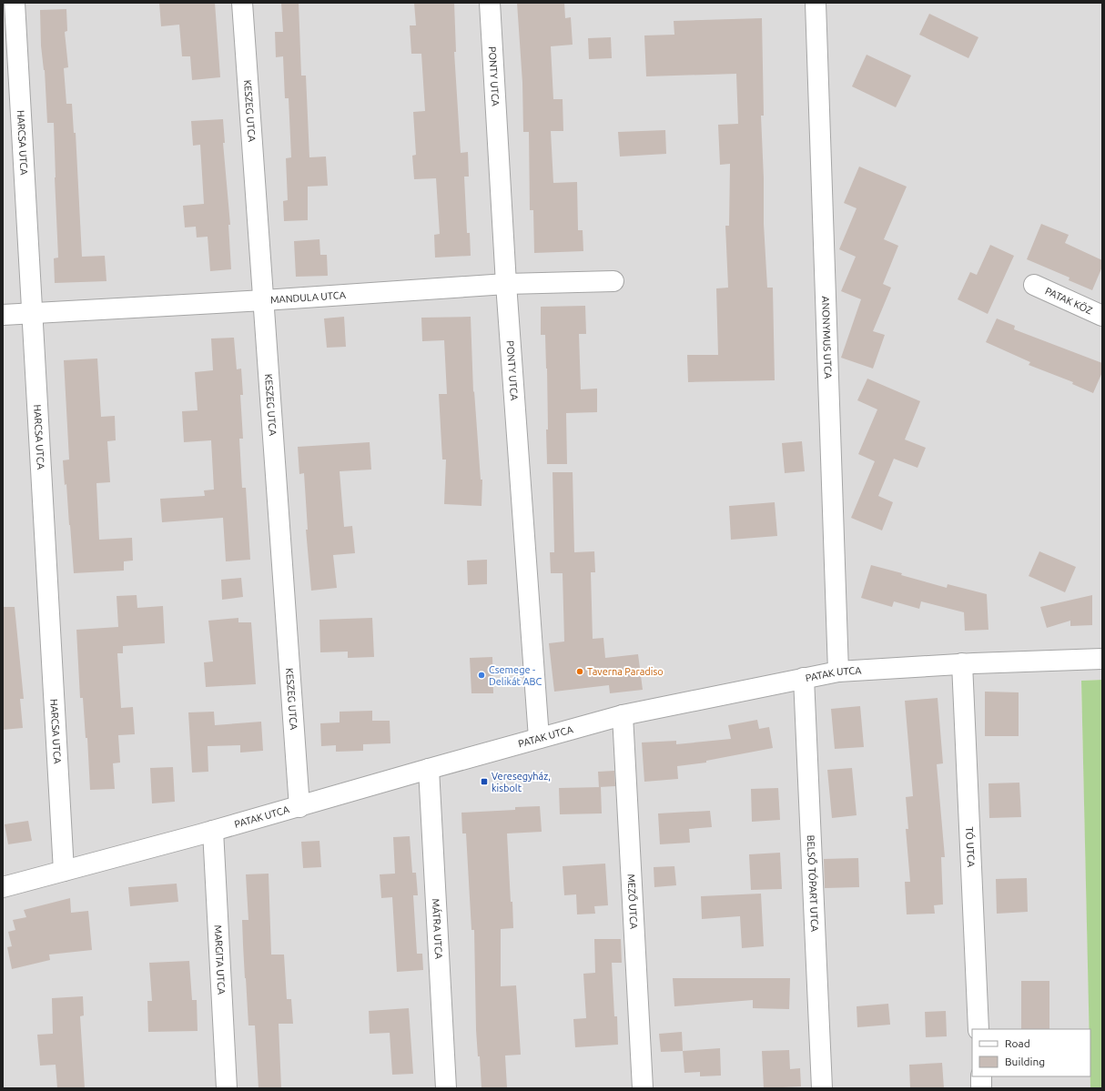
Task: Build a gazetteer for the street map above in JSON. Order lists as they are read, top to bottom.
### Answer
{
  "streets": {
    "street": [
      "PONTY UTCA",
      "KESZEG UTCA",
      "HARCSA UTCA",
      "MANDULA UTCA",
      "PATAK KÖZ",
      "ANONYMUS UTCA",
      "PATAK UTCA",
      "TÓ UTCA",
      "BELSŐ TÓPART UTCA",
      "MEZŐ UTCA",
      "MÁTRA UTCA",
      "MARGITA UTCA"
    ]
  },
  "crossings": [
    ["PONTY UTCA", "MANDULA UTCA"],
    ["PONTY UTCA", "PATAK UTCA"],
    ["KESZEG UTCA", "MANDULA UTCA"],
    ["KESZEG UTCA", "PATAK UTCA"],
    ["HARCSA UTCA", "MANDULA UTCA"],
    ["HARCSA UTCA", "PATAK UTCA"],
    ["ANONYMUS UTCA", "PATAK UTCA"],
    ["PATAK UTCA", "TÓ UTCA"],
    ["PATAK UTCA", "BELSŐ TÓPART UTCA"],
    ["PATAK UTCA", "MEZŐ UTCA"],
    ["PATAK UTCA", "MÁTRA UTCA"],
    ["PATAK UTCA", "MARGITA UTCA"]
  ],
  "places": {
    "other": ["Taverna Paradiso", "Csemege - Delikát ABC"],
    "transit": ["Veresegyház, kisbolt"]
  },
  "legend": ["Road", "Building"]
}
